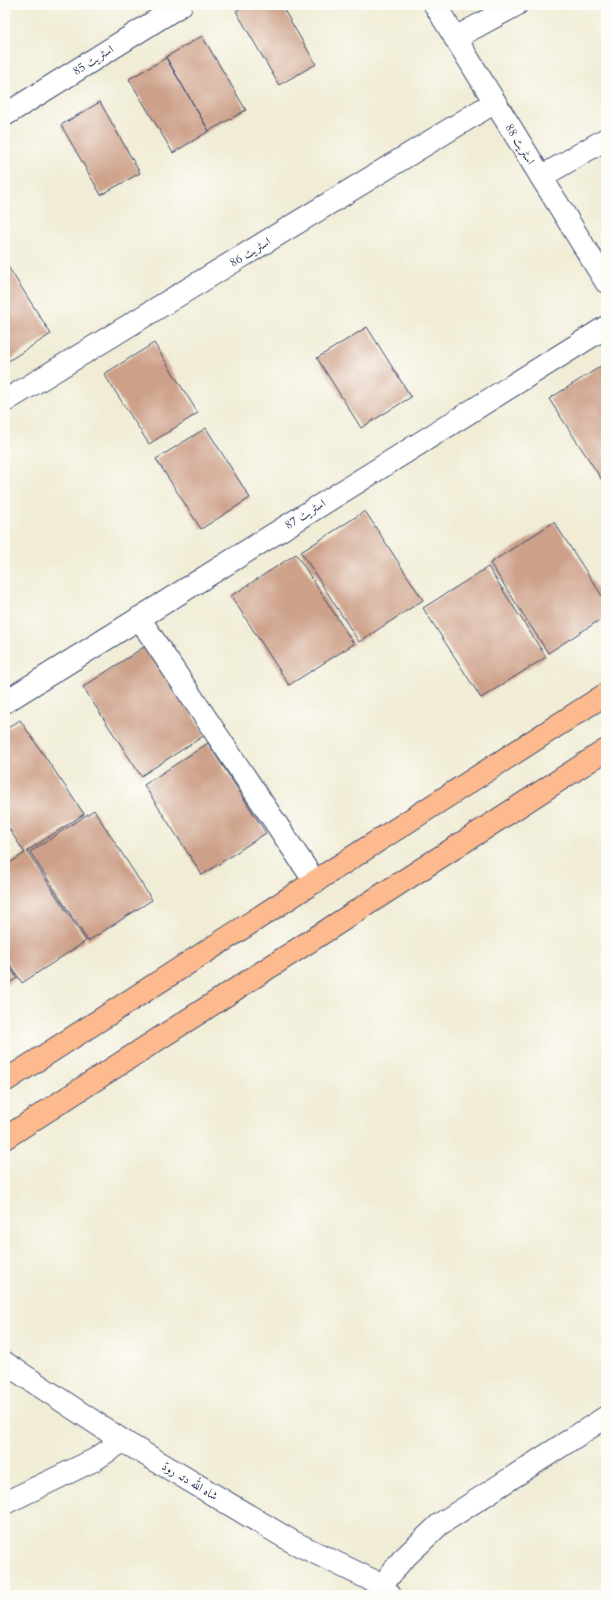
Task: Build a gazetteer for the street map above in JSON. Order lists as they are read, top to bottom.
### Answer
{
  "streets": {
    "street": [
      "اسٹریٹ 85",
      "اسٹریٹ 88",
      "اسٹریٹ 86",
      "اسٹریٹ 87",
      "شاہ اللہ دتہ روڈ"
    ]
  },
  "crossings": [
    ["اسٹریٹ 88", "اسٹریٹ 86"]
  ]
}
